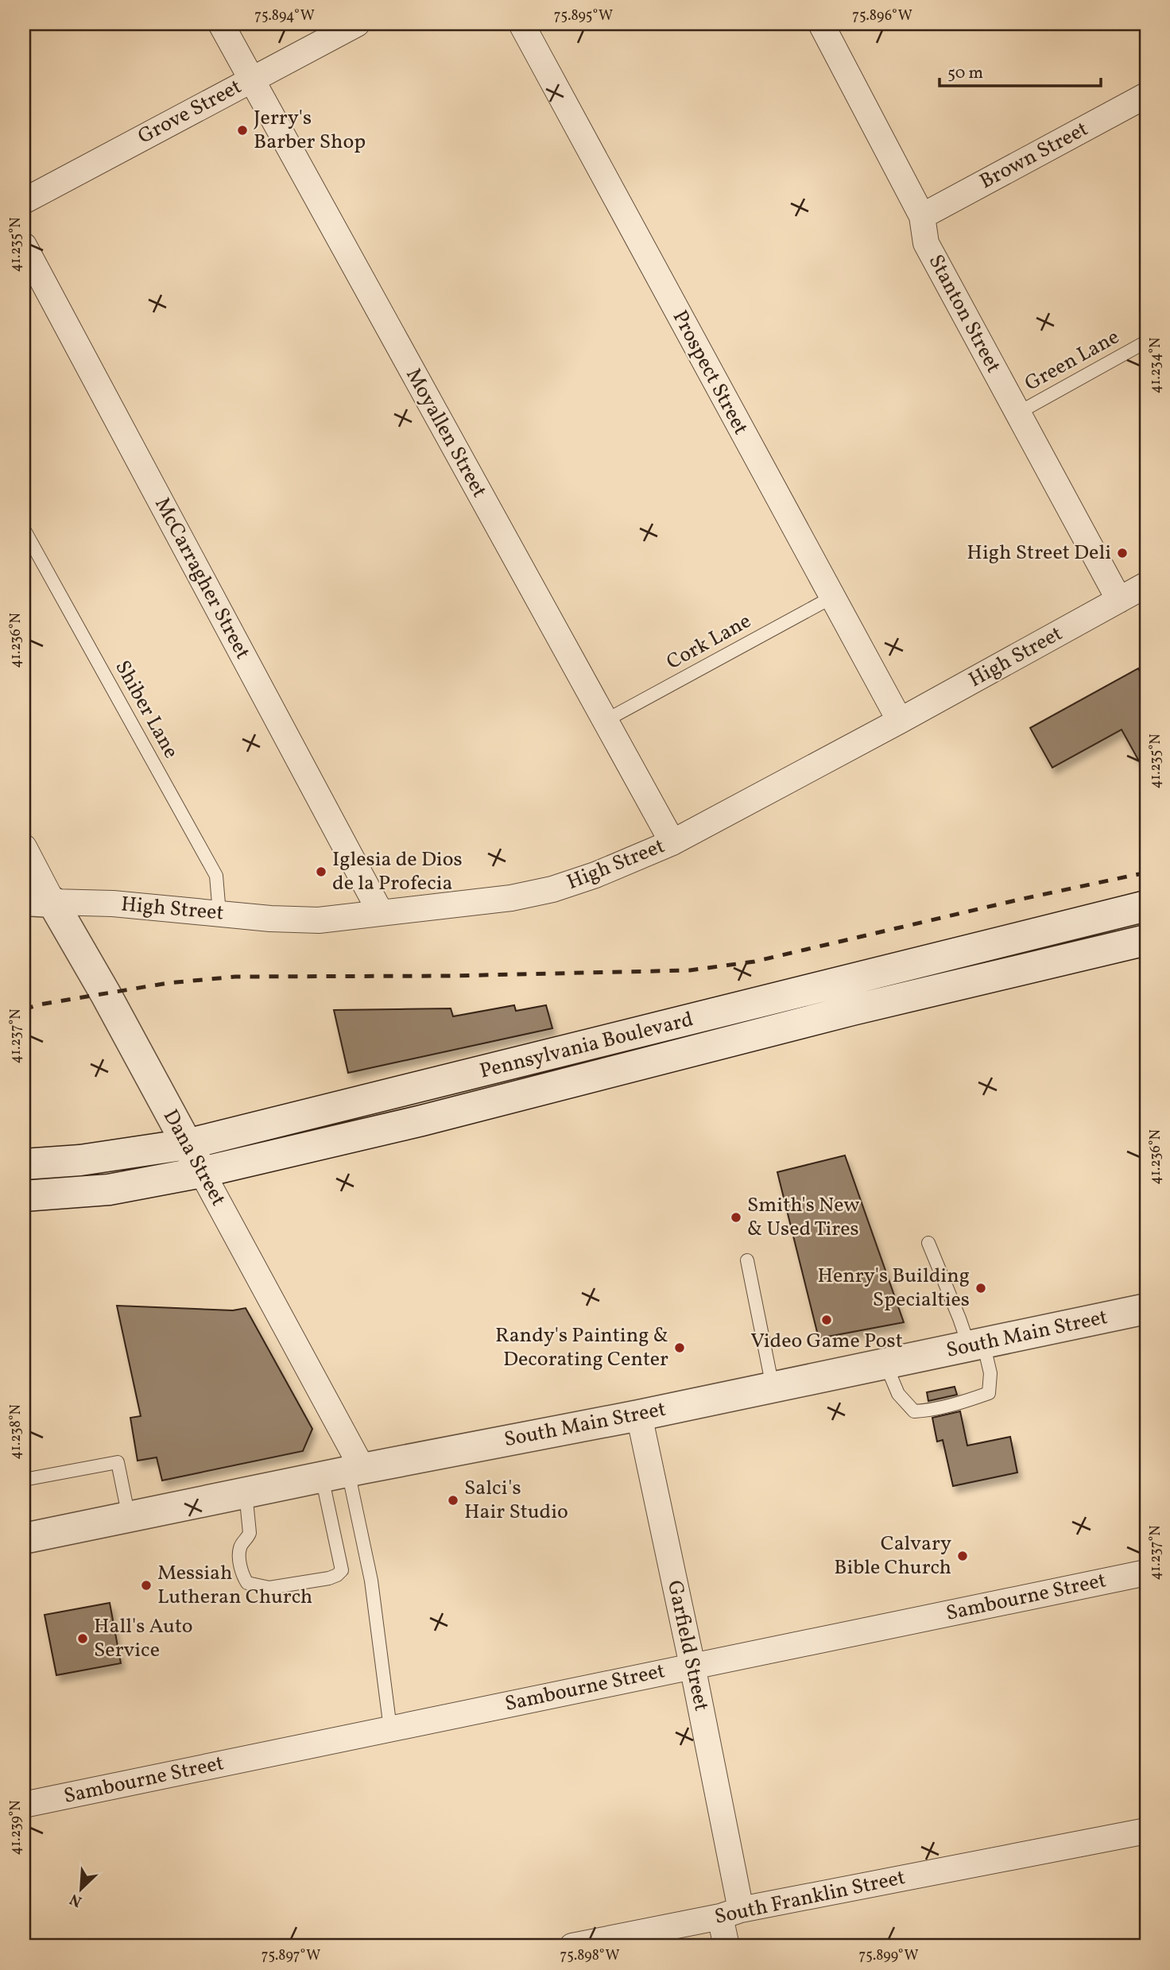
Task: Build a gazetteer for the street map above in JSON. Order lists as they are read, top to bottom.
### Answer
{
  "streets": {
    "main road": ["Pennsylvania Boulevard", "Dana Street", "South Main Street"],
    "street": [
      "Grove Street",
      "Brown Street",
      "Stanton Street",
      "Prospect Street",
      "Moyallen Street",
      "McCarragher Street",
      "High Street",
      "Sambourne Street",
      "Garfield Street",
      "South Franklin Street"
    ],
    "lane": ["Green Lane", "Cork Lane", "Shiber Lane"]
  },
  "crossings": [
    ["Grove Street", "Moyallen Street"],
    ["Brown Street", "Stanton Street"],
    ["Stanton Street", "Green Lane"],
    ["Stanton Street", "High Street"],
    ["Prospect Street", "Cork Lane"],
    ["Prospect Street", "High Street"],
    ["Moyallen Street", "Cork Lane"],
    ["Moyallen Street", "High Street"],
    ["McCarragher Street", "High Street"],
    ["High Street", "Shiber Lane"],
    ["High Street", "Dana Street"],
    ["Pennsylvania Boulevard", "Dana Street"],
    ["Dana Street", "South Main Street"],
    ["South Main Street", "Garfield Street"],
    ["Sambourne Street", "Garfield Street"],
    ["Garfield Street", "South Franklin Street"]
  ],
  "places": [
    "Jerry's Barber Shop",
    "High Street Deli",
    "Iglesia de Dios de la Profecia",
    "Smith's New & Used Tires",
    "Henry's Building Specialties",
    "Video Game Post",
    "Randy's Painting & Decorating Center",
    "Salci's Hair Studio",
    "Calvary Bible Church",
    "Messiah Lutheran Church",
    "Hall's Auto Service"
  ],
  "scale_bar": "50 m",
  "north": "bottom left",
  "coordinates": [
    "75.894°W",
    "75.895°W",
    "75.896°W",
    "41.235°N",
    "41.234°N",
    "41.236°N",
    "41.237°N",
    "41.238°N",
    "41.239°N",
    "75.897°W",
    "75.898°W",
    "75.899°W"
  ]
}
